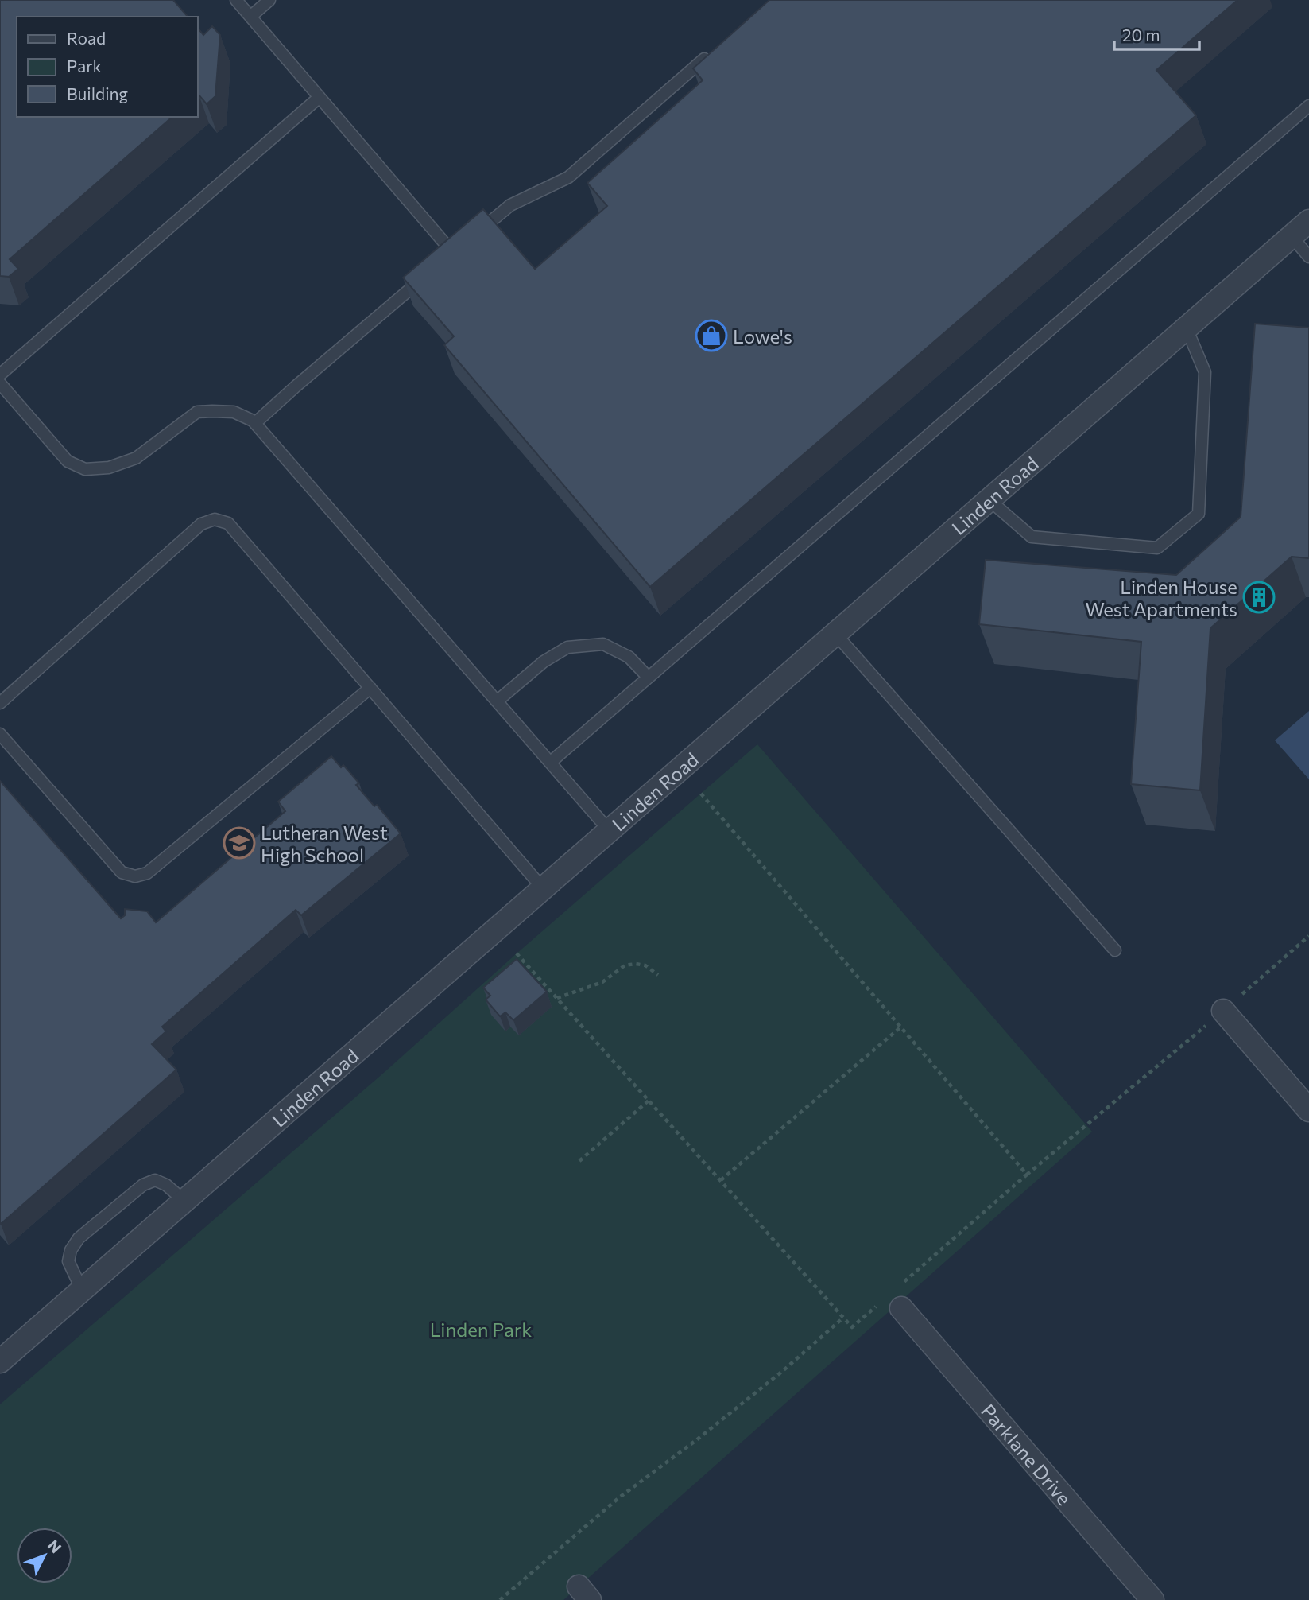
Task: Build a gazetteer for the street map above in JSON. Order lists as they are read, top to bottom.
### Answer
{
  "streets": {
    "street": ["Linden Road", "Parklane Drive"]
  },
  "parks": ["Linden Park"],
  "places": {
    "shop": ["Lowe's"],
    "building": ["Linden House West Apartments"],
    "school or university": ["Lutheran West High School"]
  },
  "legend": ["Road", "Park", "Building"],
  "scale_bar": "20 m",
  "north": "top right"
}
